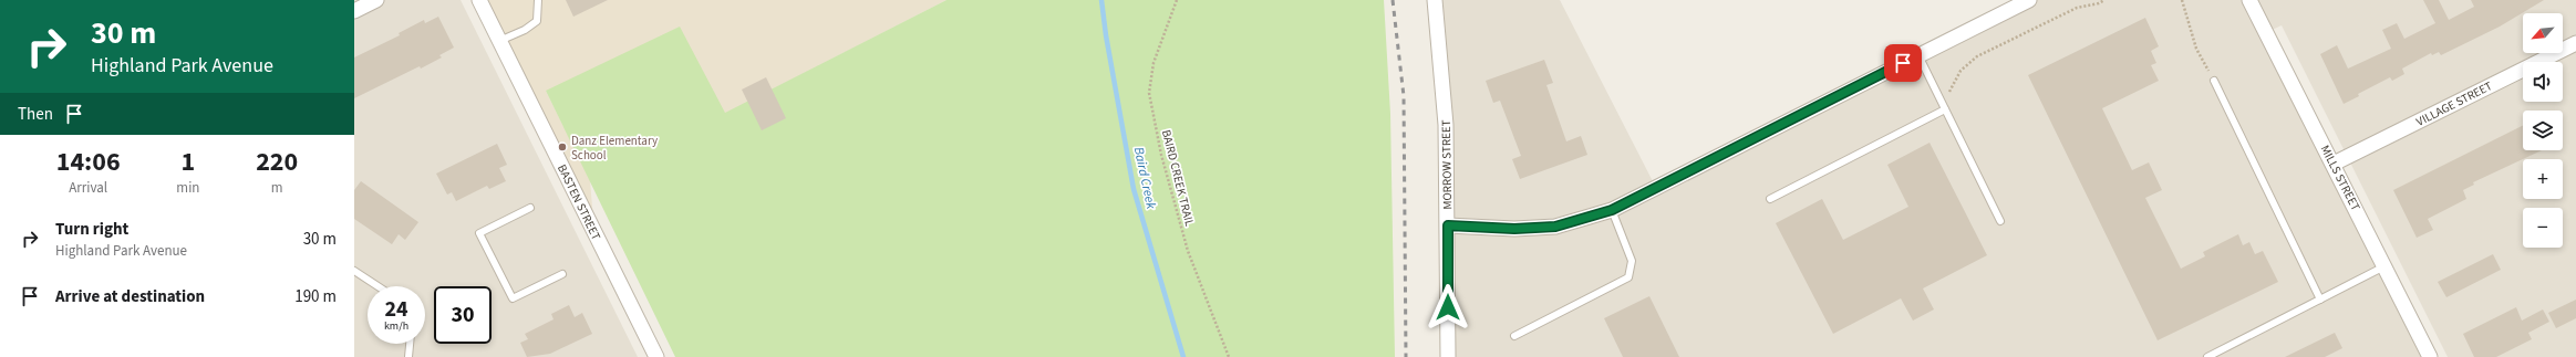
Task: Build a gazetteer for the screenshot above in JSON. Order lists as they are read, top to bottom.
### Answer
{
  "streets": {
    "street": [
      "VILLAGE STREET",
      "MORROW STREET",
      "MILLS STREET",
      "BASTEN STREET"
    ],
    "path": ["BAIRD CREEK TRAIL"]
  },
  "crossings": [
    ["VILLAGE STREET", "MILLS STREET"]
  ],
  "water": ["Baird Creek"],
  "places": ["Danz Elementary School"],
  "north": "bottom left",
  "page": {
    "turn": ["30 m", "Highland Park Avenue"],
    "map_buttons": ["+", "−"],
    "then": "Then",
    "eta": [
      "14:06",
      "Arrival",
      "1",
      "min",
      "220",
      "m"
    ],
    "list": [
      {
        "name": "Turn right",
        "note": "Highland Park Avenue",
        "value": "30 m"
      },
      {
        "name": "Arrive at destination",
        "value": "190 m"
      }
    ],
    "speed": "24 km/h",
    "limit": "30"
  }
}
